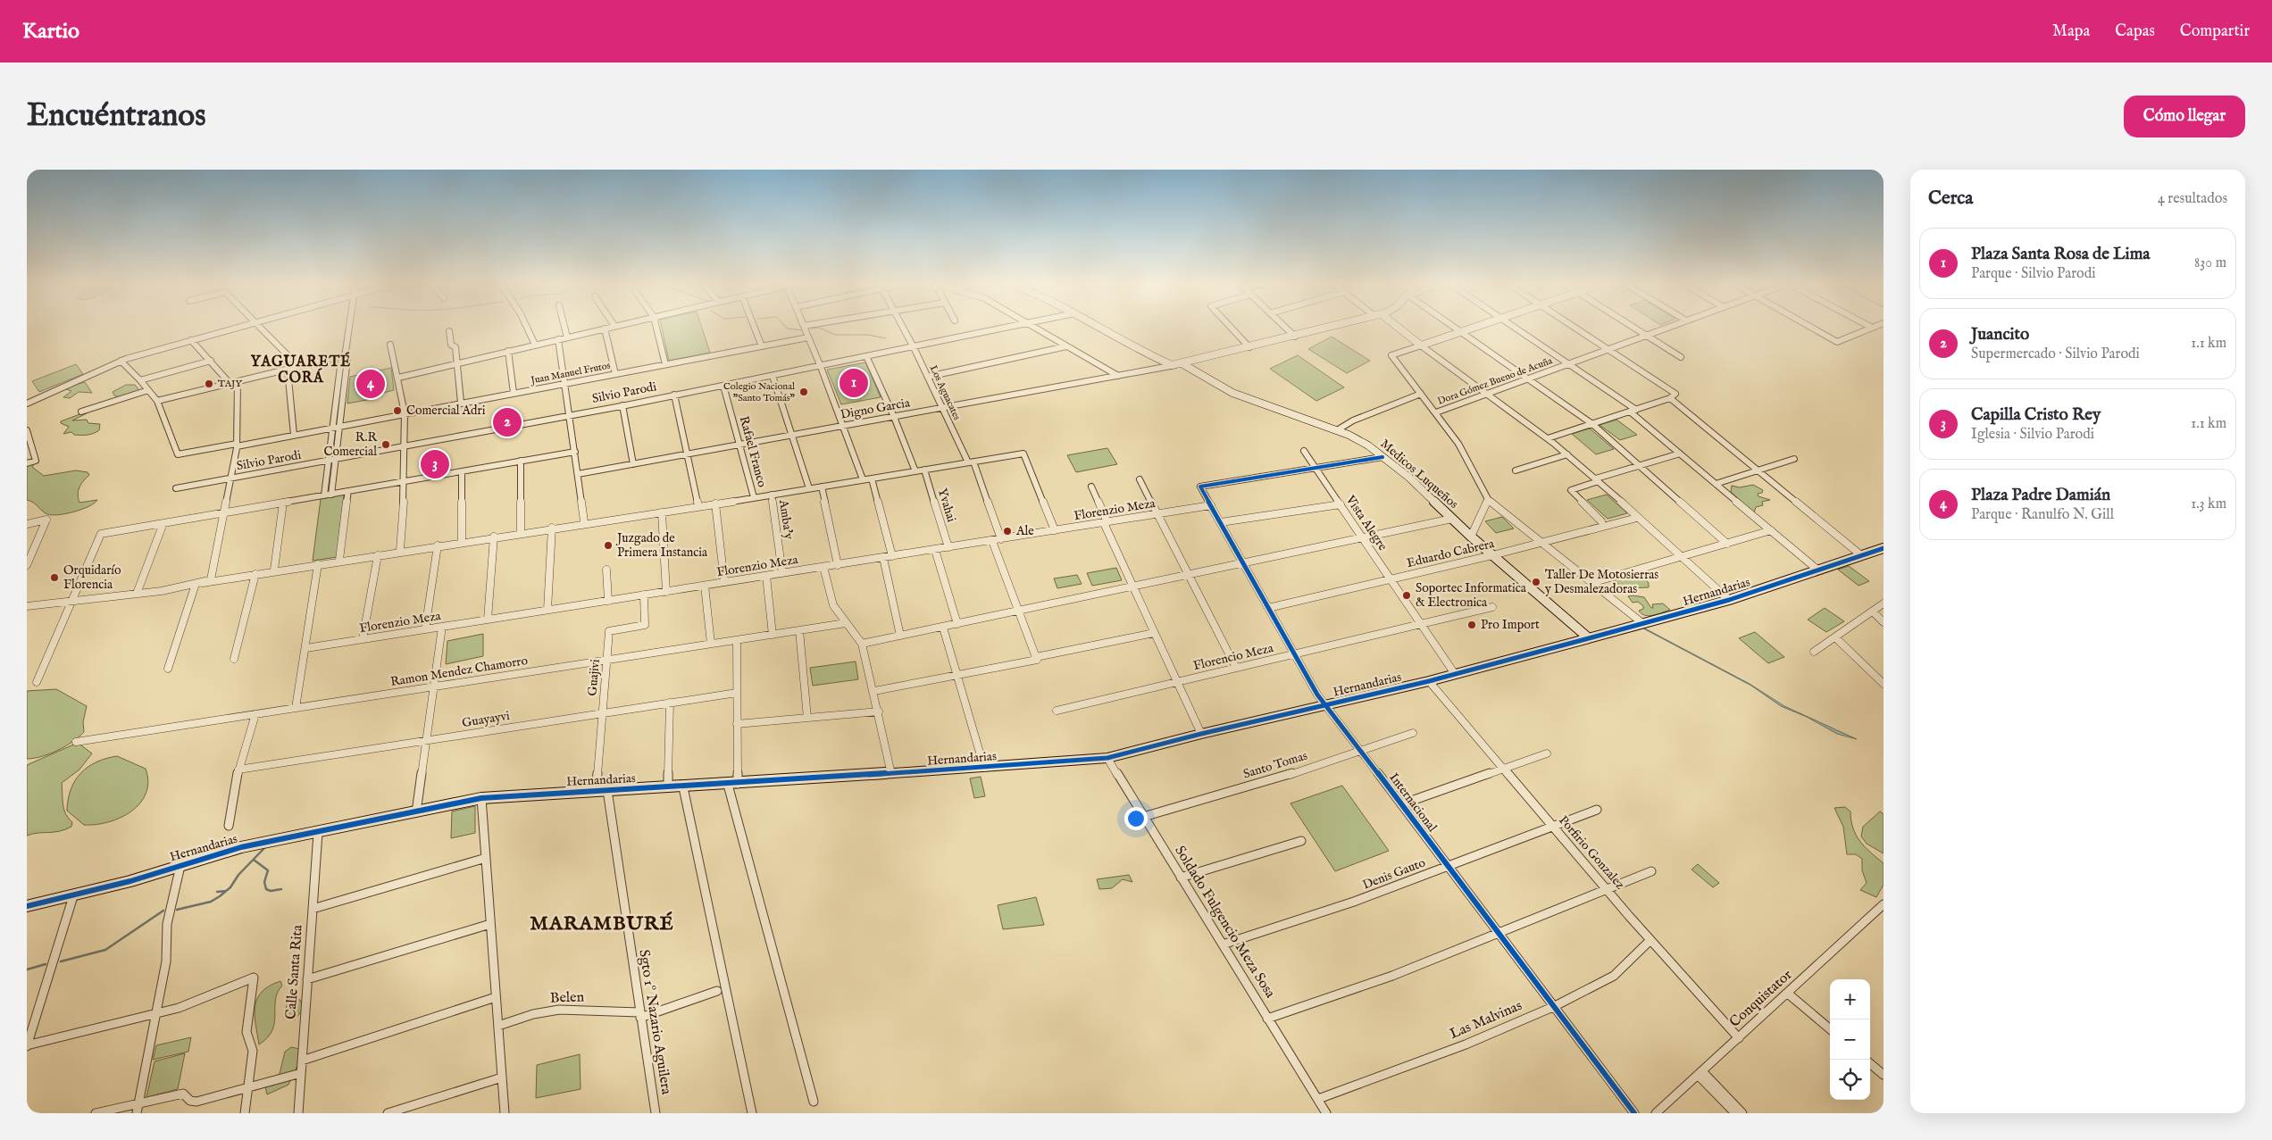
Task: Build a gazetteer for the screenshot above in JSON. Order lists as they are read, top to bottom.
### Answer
{
  "streets": {
    "street": [
      "Juan Manuel Frutos",
      "Dora Gómez Bueno de Acuña",
      "Silvio Parodi",
      "Los Aguacates",
      "Digno Garcia",
      "Rafael Franco",
      "Medicos Luqueños",
      "Yvahai",
      "Florenzio Meza",
      "Amba'y",
      "Vista Alegre",
      "Eduardo Cabrera",
      "Hernandarias",
      "Florencio Meza",
      "Ramon Mendez Chamorro",
      "Guajivi",
      "Guayayvi",
      "Santo Tomas",
      "Internacional",
      "Porfirio Gonzalez",
      "Denis Gauto",
      "Soldado Fulgencio Meza Sosa",
      "Calle Santa Rita",
      "Belen",
      "Conquistator",
      "Las Malvinas",
      "Sgto 1º Nazario Aguilera"
    ]
  },
  "crossings": [
    ["Silvio Parodi", "Los Aguacates"],
    ["Silvio Parodi", "Rafael Franco"],
    ["Los Aguacates", "Digno Garcia"],
    ["Los Aguacates", "Florenzio Meza"],
    ["Digno Garcia", "Rafael Franco"],
    ["Digno Garcia", "Medicos Luqueños"],
    ["Medicos Luqueños", "Eduardo Cabrera"],
    ["Medicos Luqueños", "Hernandarias"],
    ["Yvahai", "Florenzio Meza"],
    ["Florenzio Meza", "Amba'y"],
    ["Florenzio Meza", "Guajivi"],
    ["Florenzio Meza", "Internacional"],
    ["Vista Alegre", "Eduardo Cabrera"],
    ["Vista Alegre", "Hernandarias"],
    ["Vista Alegre", "Florencio Meza"],
    ["Vista Alegre", "Internacional"],
    ["Eduardo Cabrera", "Internacional"],
    ["Hernandarias", "Guajivi"],
    ["Hernandarias", "Internacional"],
    ["Hernandarias", "Porfirio Gonzalez"],
    ["Hernandarias", "Soldado Fulgencio Meza Sosa"],
    ["Hernandarias", "Calle Santa Rita"],
    ["Hernandarias", "Sgto 1º Nazario Aguilera"],
    ["Florencio Meza", "Internacional"],
    ["Ramon Mendez Chamorro", "Guajivi"],
    ["Guajivi", "Guayayvi"],
    ["Santo Tomas", "Internacional"],
    ["Santo Tomas", "Soldado Fulgencio Meza Sosa"],
    ["Internacional", "Denis Gauto"],
    ["Internacional", "Las Malvinas"],
    ["Porfirio Gonzalez", "Denis Gauto"],
    ["Porfirio Gonzalez", "Conquistator"],
    ["Porfirio Gonzalez", "Las Malvinas"],
    ["Denis Gauto", "Soldado Fulgencio Meza Sosa"],
    ["Soldado Fulgencio Meza Sosa", "Las Malvinas"],
    ["Belen", "Sgto 1º Nazario Aguilera"]
  ],
  "districts": ["YAGUARETÉ CORÁ", "MARAMBURÉ"],
  "places": [
    "TAJY",
    "Colegio Nacional \"Santo Tomás\"",
    "Comercial Adri",
    "R.R Comercial",
    "Ale",
    "Juzgado de Primera Instancia",
    "Orquidarío Florencia",
    "Taller De Motosierras y Desmalezadoras",
    "Soportec Informatica & Electronica",
    "Pro Import"
  ],
  "page": {
    "header": "Kartio",
    "nav": ["Mapa", "Capas", "Compartir"],
    "buttons": "Cómo llegar",
    "title": "Encuéntranos",
    "heading": ["Cerca", "4 resultados"],
    "list": [
      {
        "mark": "1",
        "name": "Plaza Santa Rosa de Lima",
        "note": "Parque · Silvio Parodi",
        "value": "830 m"
      },
      {
        "mark": "2",
        "name": "Juancito",
        "note": "Supermercado · Silvio Parodi",
        "value": "1.1 km"
      },
      {
        "mark": "3",
        "name": "Capilla Cristo Rey",
        "note": "Iglesia · Silvio Parodi",
        "value": "1.1 km"
      },
      {
        "mark": "4",
        "name": "Plaza Padre Damián",
        "note": "Parque · Ranulfo N. Gill",
        "value": "1.3 km"
      }
    ],
    "pins": [
      "1",
      "4",
      "2",
      "3"
    ],
    "map_buttons": ["+", "−"]
  }
}
